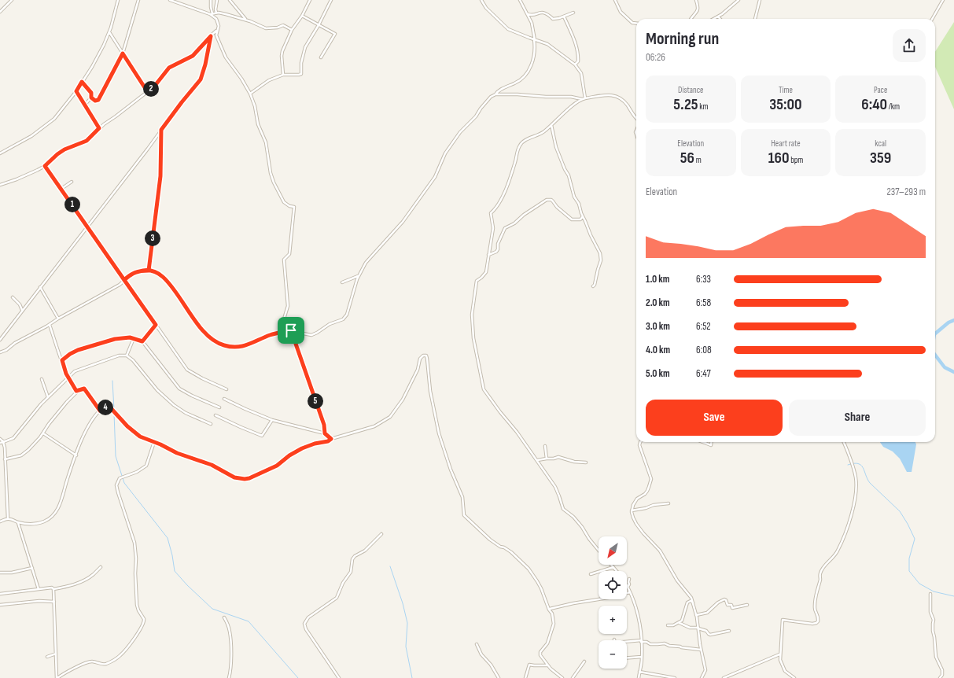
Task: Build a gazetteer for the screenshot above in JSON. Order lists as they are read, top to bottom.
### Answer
{
  "north": "bottom left",
  "page": {
    "heading": ["Morning run", "06:26"],
    "stats": [
      ["Distance", "5.25 km"],
      ["Time", "35:00"],
      ["Pace", "6:40 /km"],
      ["Elevation", "56 m"],
      ["Heart rate", "160 bpm"],
      ["kcal", "359"]
    ],
    "pins": [
      "2",
      "1",
      "3",
      "5",
      "4"
    ],
    "chart": ["Elevation", "237–293 m"],
    "list": [
      {
        "name": "1.0 km",
        "note": "6:33"
      },
      {
        "name": "2.0 km",
        "note": "6:58"
      },
      {
        "name": "3.0 km",
        "note": "6:52"
      },
      {
        "name": "4.0 km",
        "note": "6:08"
      },
      {
        "name": "5.0 km",
        "note": "6:47"
      }
    ],
    "buttons": ["Save", "Share"],
    "map_buttons": ["+", "−"]
  }
}
